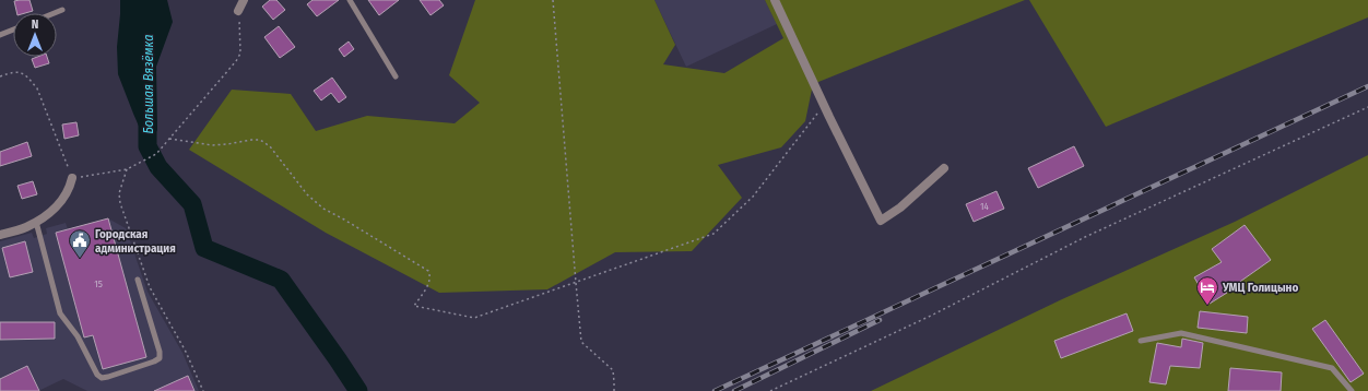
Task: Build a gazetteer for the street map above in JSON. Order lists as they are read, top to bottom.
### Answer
{
  "water": ["Большая Вязёмка"],
  "places": {
    "public building": ["Городская администрация"],
    "hotel": ["УМЦ Голицыно"]
  },
  "house_numbers": ["14", "15"],
  "north": "top"
}
